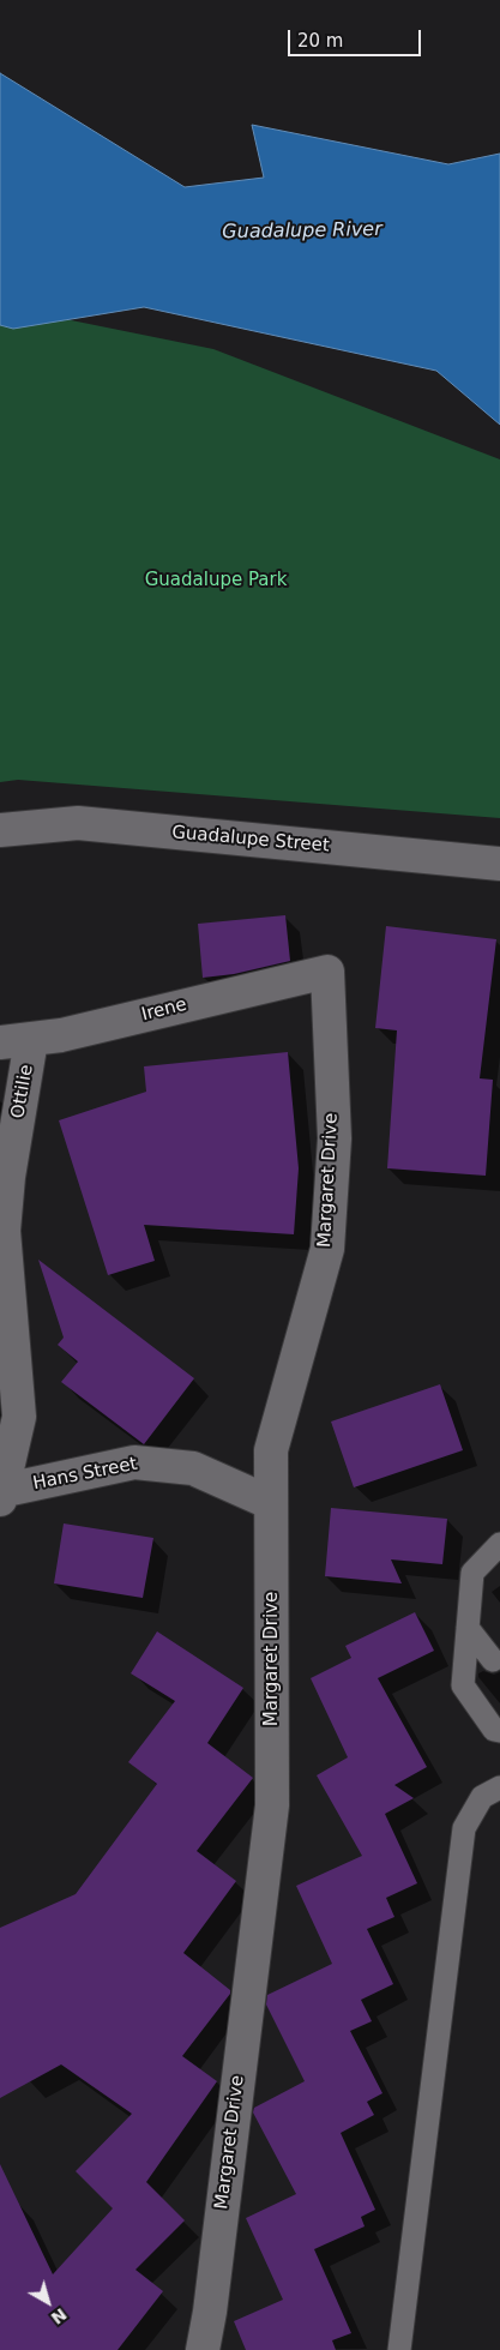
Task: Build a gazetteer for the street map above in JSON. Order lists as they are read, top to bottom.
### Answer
{
  "streets": {
    "street": [
      "Guadalupe Street",
      "Irene",
      "Ottilie",
      "Margaret Drive",
      "Hans Street"
    ]
  },
  "crossings": [
    ["Irene", "Ottilie"],
    ["Irene", "Margaret Drive"],
    ["Ottilie", "Hans Street"],
    ["Margaret Drive", "Hans Street"]
  ],
  "water": ["Guadalupe River"],
  "parks": ["Guadalupe Park"],
  "scale_bar": "20 m",
  "north": "bottom right"
}
